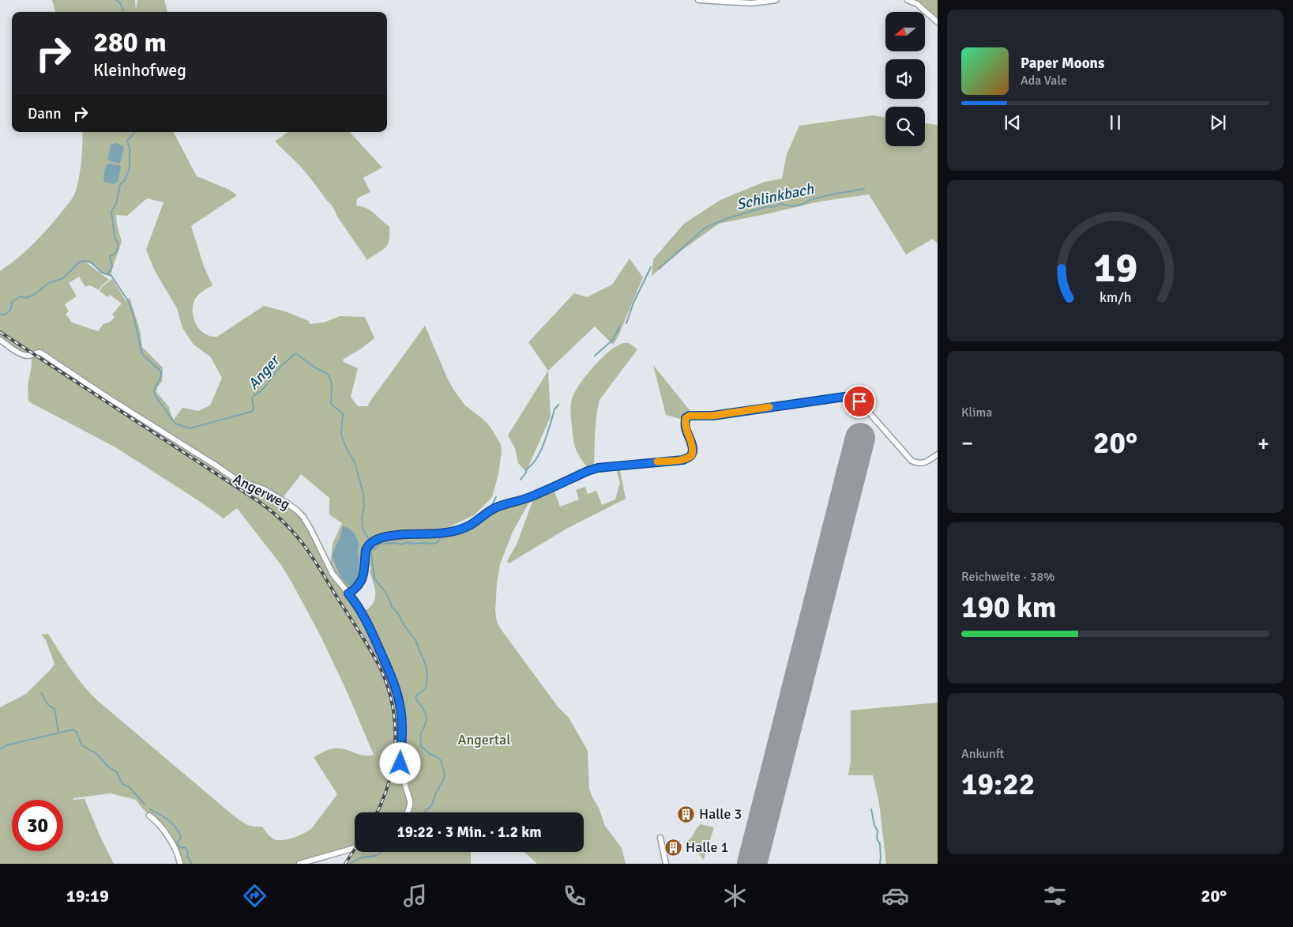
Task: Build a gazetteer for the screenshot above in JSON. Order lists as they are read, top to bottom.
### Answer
{
  "streets": {
    "street": ["Angerweg"]
  },
  "water": ["Schlinkbach", "Anger"],
  "parks": ["Angertal"],
  "places": {
    "building": ["Halle 3", "Halle 1"]
  },
  "north": "left",
  "page": {
    "turn": ["280 m", "Kleinhofweg"],
    "song": ["Paper Moons", "Ada Vale"],
    "then": "Dann",
    "tile": [
      "Klima",
      ["Reichweite · 38%", "190 km"],
      ["Ankunft", "19:22"]
    ],
    "heat": ["−", "20°", "+"],
    "limit": "30",
    "trip": "19:22 · 3 Min. · 1.2 km",
    "tabs": ["19:19", "20°"],
    "gauge": ["19", "km/h"]
  }
}
